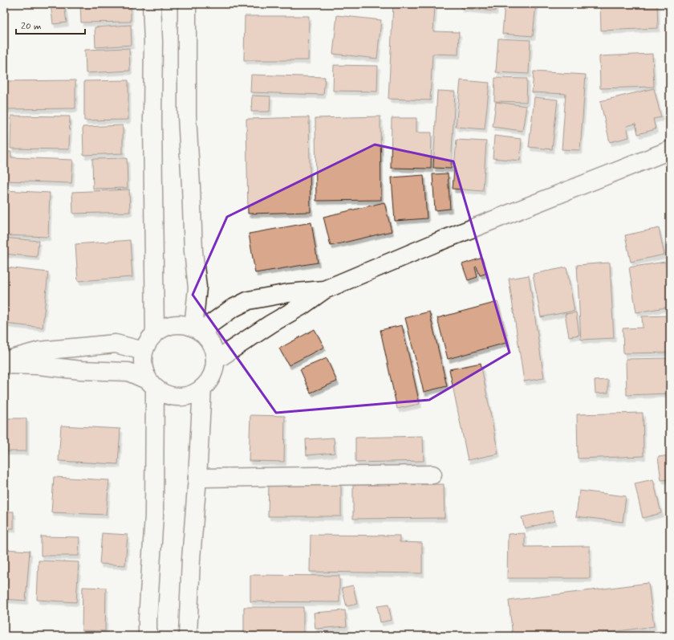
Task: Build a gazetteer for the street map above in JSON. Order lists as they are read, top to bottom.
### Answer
{
  "scale_bar": "20 m"
}
